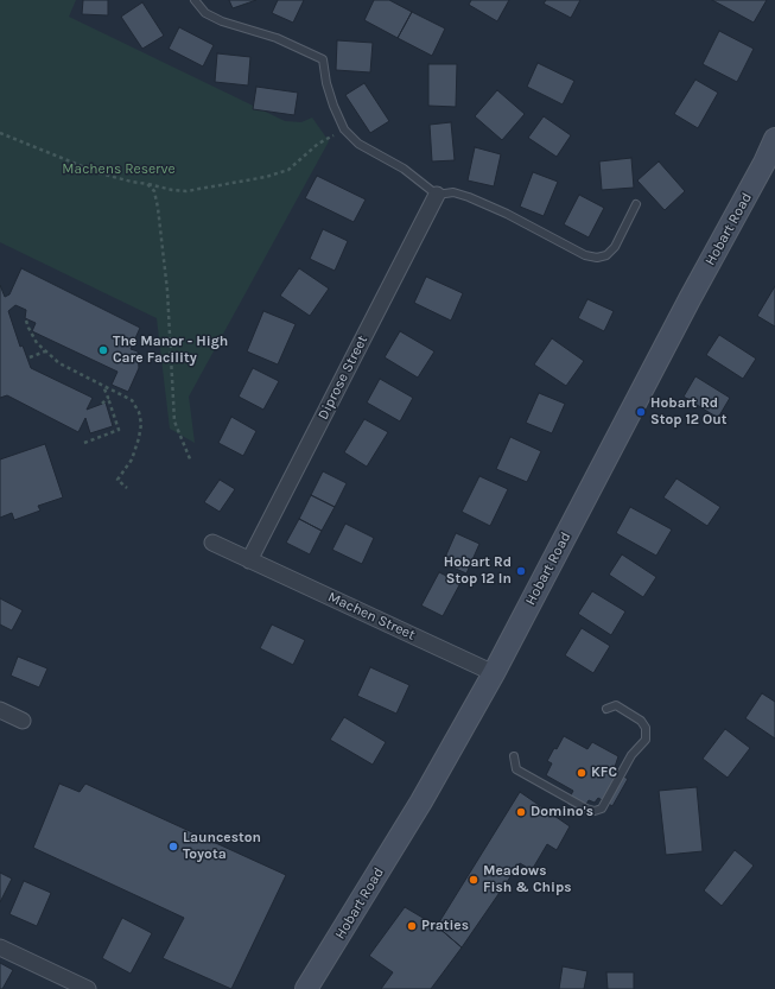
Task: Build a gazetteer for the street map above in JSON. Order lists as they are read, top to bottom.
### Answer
{
  "streets": {
    "main road": ["Hobart Road"],
    "street": ["Diprose Street", "Machen Street"]
  },
  "crossings": [
    ["Hobart Road", "Machen Street"],
    ["Diprose Street", "Machen Street"]
  ],
  "parks": ["Machens Reserve"],
  "places": [
    "The Manor - High Care Facility",
    "Hobart Rd Stop 12 Out",
    "Hobart Rd Stop 12 In",
    "KFC",
    "Domino's",
    "Launceston Toyota",
    "Meadows Fish & Chips",
    "Praties"
  ]
}
